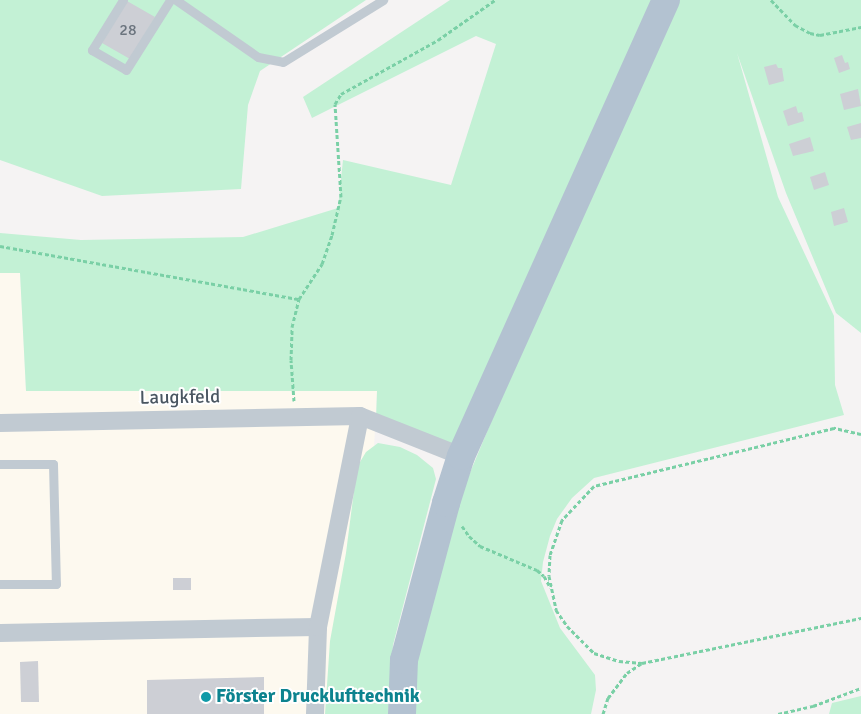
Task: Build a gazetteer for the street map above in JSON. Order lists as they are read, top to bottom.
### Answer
{
  "streets": {
    "street": ["Laugkfeld"]
  },
  "places": ["Förster Drucklufttechnik"],
  "house_numbers": ["28"]
}
